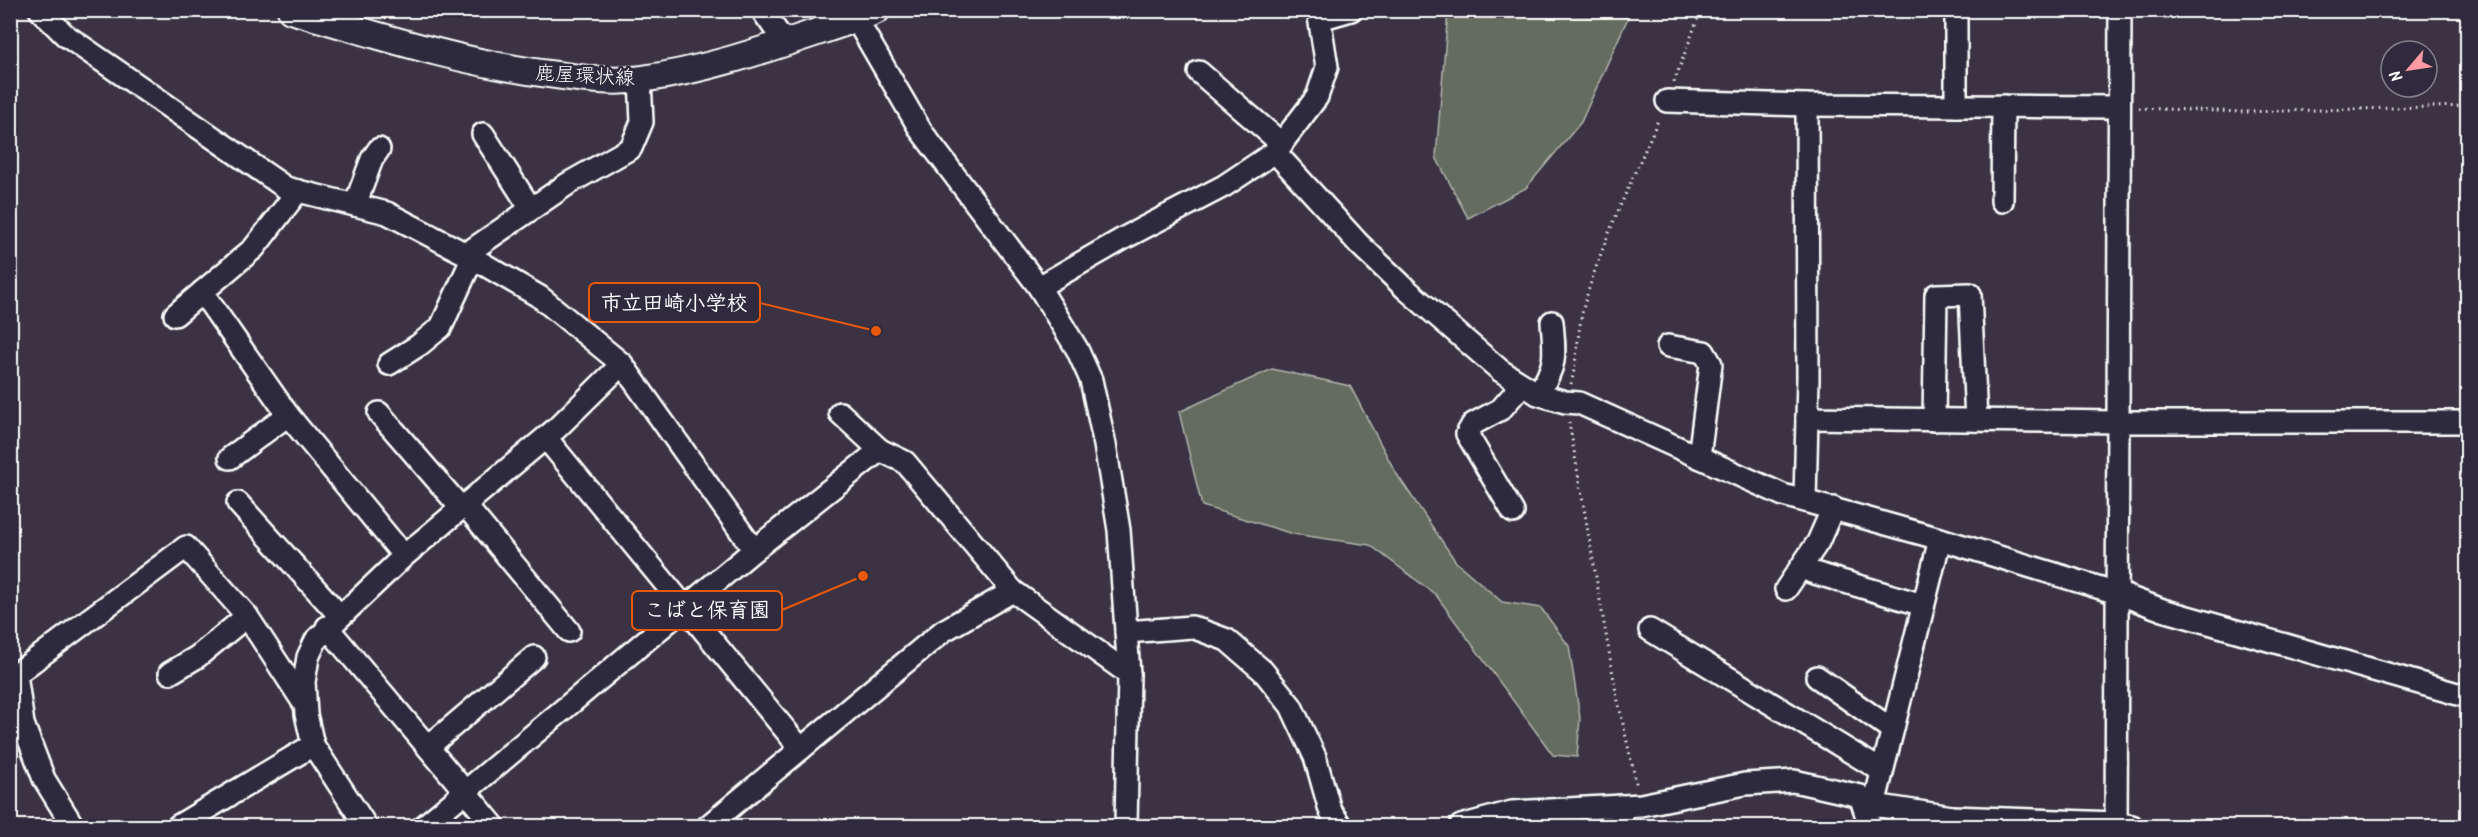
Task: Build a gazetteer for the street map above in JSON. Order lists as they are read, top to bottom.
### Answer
{
  "streets": {
    "main road": ["鹿屋環状線"]
  },
  "places": ["市立田崎小学校", "こばと保育園"],
  "north": "bottom left"
}
